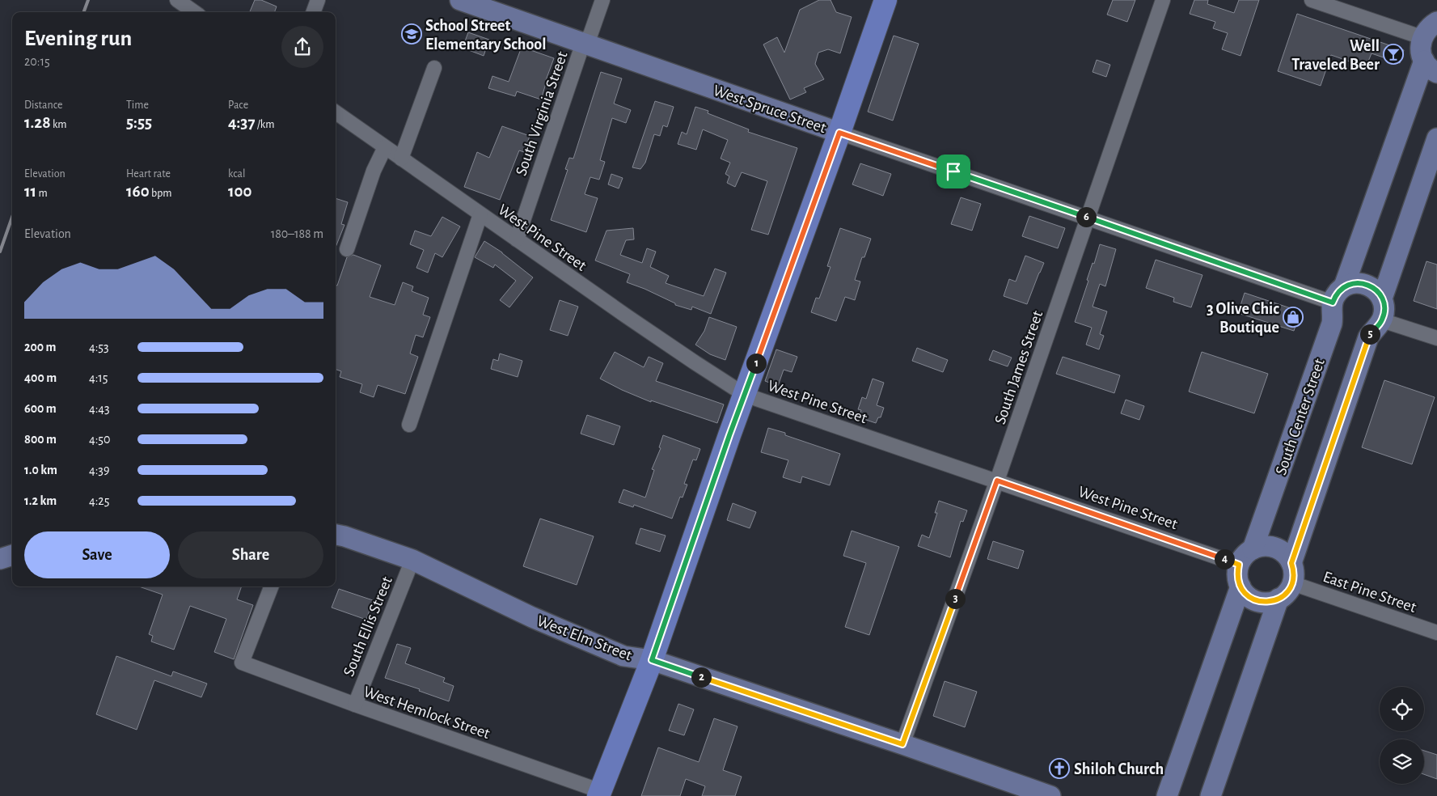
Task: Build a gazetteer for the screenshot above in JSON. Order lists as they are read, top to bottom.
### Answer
{
  "streets": {
    "street": [
      "West Spruce Street",
      "South Virginia Street",
      "West Pine Street",
      "South James Street",
      "South Center Street",
      "East Pine Street",
      "South Ellis Street",
      "West Elm Street",
      "West Hemlock Street"
    ]
  },
  "crossings": [
    ["West Spruce Street", "South Virginia Street"],
    ["West Spruce Street", "South James Street"],
    ["West Spruce Street", "South Center Street"],
    ["South Virginia Street", "West Pine Street"],
    ["West Pine Street", "South James Street"],
    ["West Pine Street", "South Center Street"],
    ["West Pine Street", "East Pine Street"],
    ["South James Street", "West Elm Street"],
    ["South Center Street", "East Pine Street"],
    ["South Ellis Street", "West Elm Street"],
    ["South Ellis Street", "West Hemlock Street"]
  ],
  "places": {
    "school or university": ["School Street Elementary School"],
    "bar": ["Well Traveled Beer"],
    "shop": ["3 Olive Chic Boutique"],
    "church": ["Shiloh Church"]
  },
  "page": {
    "heading": ["Evening run", "20:15"],
    "stats": [
      ["Distance", "1.28 km"],
      ["Time", "5:55"],
      ["Pace", "4:37 /km"],
      ["Elevation", "11 m"],
      ["Heart rate", "160 bpm"],
      ["kcal", "100"]
    ],
    "pins": [
      "6",
      "5",
      "1",
      "4",
      "3",
      "2"
    ],
    "chart": ["Elevation", "180–188 m"],
    "list": [
      {
        "name": "200 m",
        "note": "4:53"
      },
      {
        "name": "400 m",
        "note": "4:15"
      },
      {
        "name": "600 m",
        "note": "4:43"
      },
      {
        "name": "800 m",
        "note": "4:50"
      },
      {
        "name": "1.0 km",
        "note": "4:39"
      },
      {
        "name": "1.2 km",
        "note": "4:25"
      }
    ],
    "buttons": ["Save", "Share"]
  }
}
